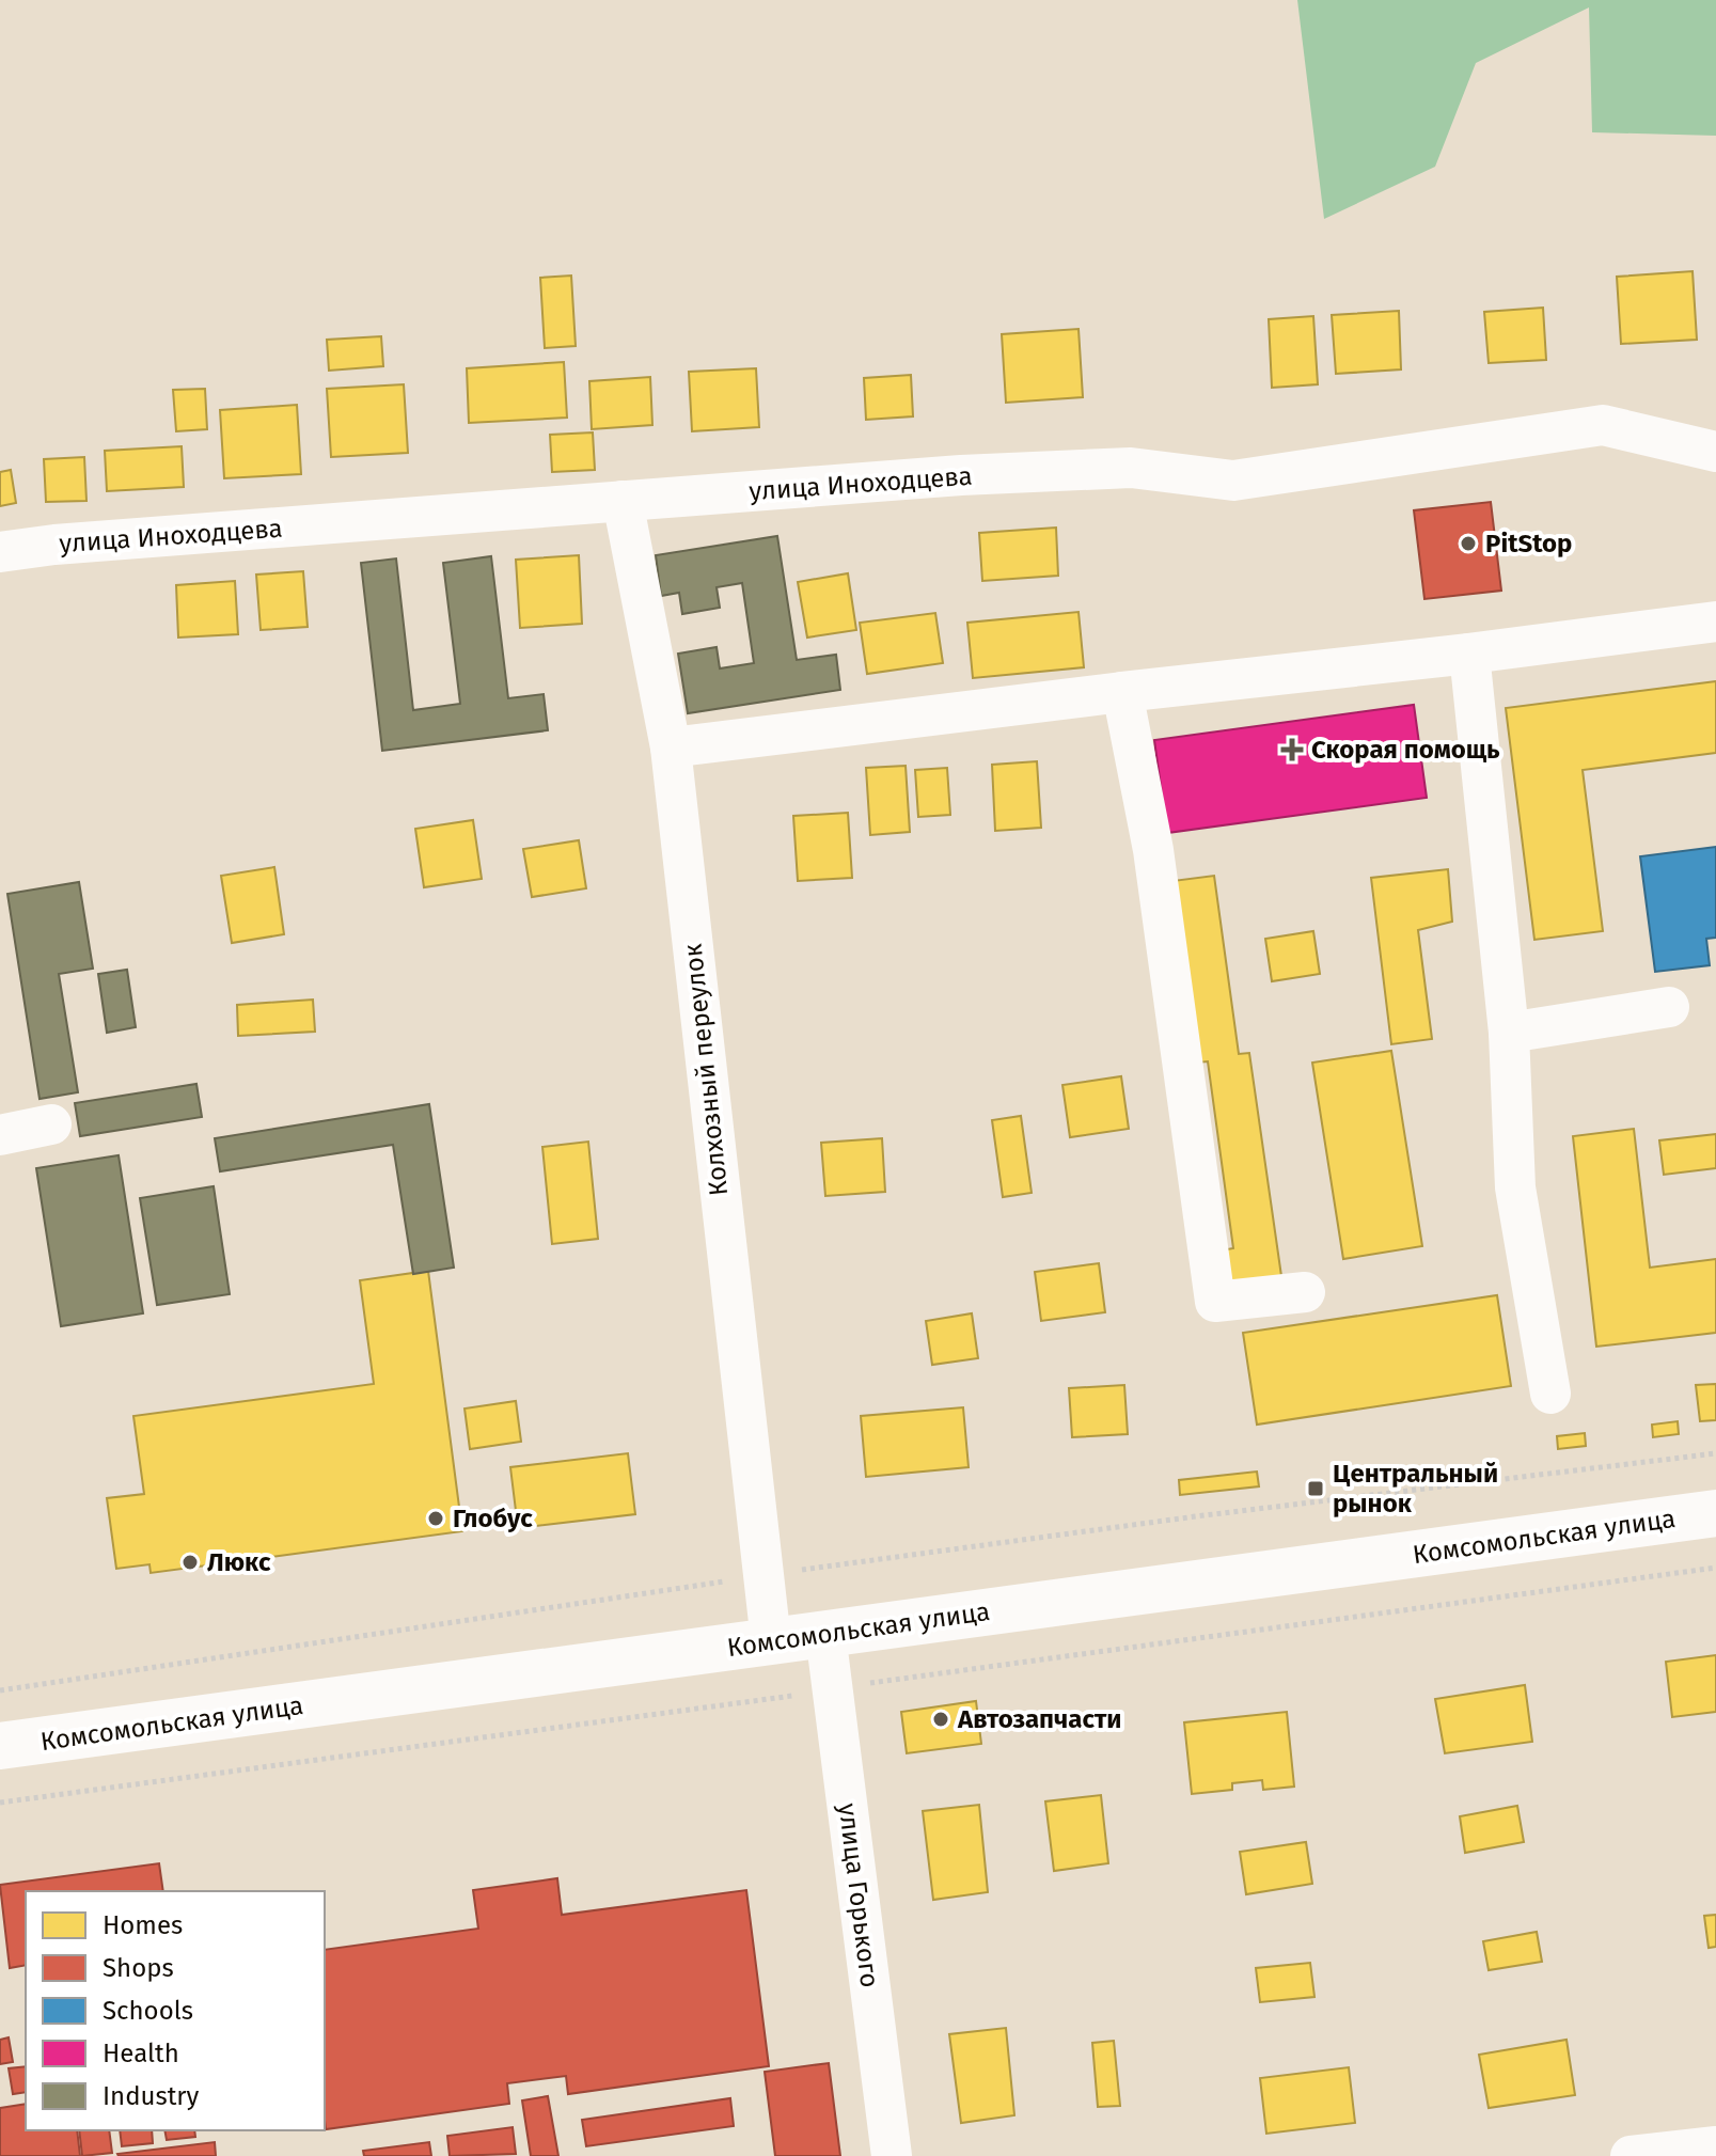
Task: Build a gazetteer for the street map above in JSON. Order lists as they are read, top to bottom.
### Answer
{
  "streets": {
    "main road": ["Комсомольская улица"],
    "street": ["улица Иноходцева", "Колхозный переулок", "улица Горького"]
  },
  "crossings": [
    ["улица Иноходцева", "Колхозный переулок"],
    ["Колхозный переулок", "Комсомольская улица"],
    ["Комсомольская улица", "улица Горького"]
  ],
  "places": {
    "other": [
      "PitStop",
      "Глобус",
      "Люкс",
      "Автозапчасти"
    ],
    "health": ["Скорая помощь"],
    "transit": ["Центральный рынок"]
  },
  "legend": [
    "Homes",
    "Shops",
    "Schools",
    "Health",
    "Industry"
  ]
}
